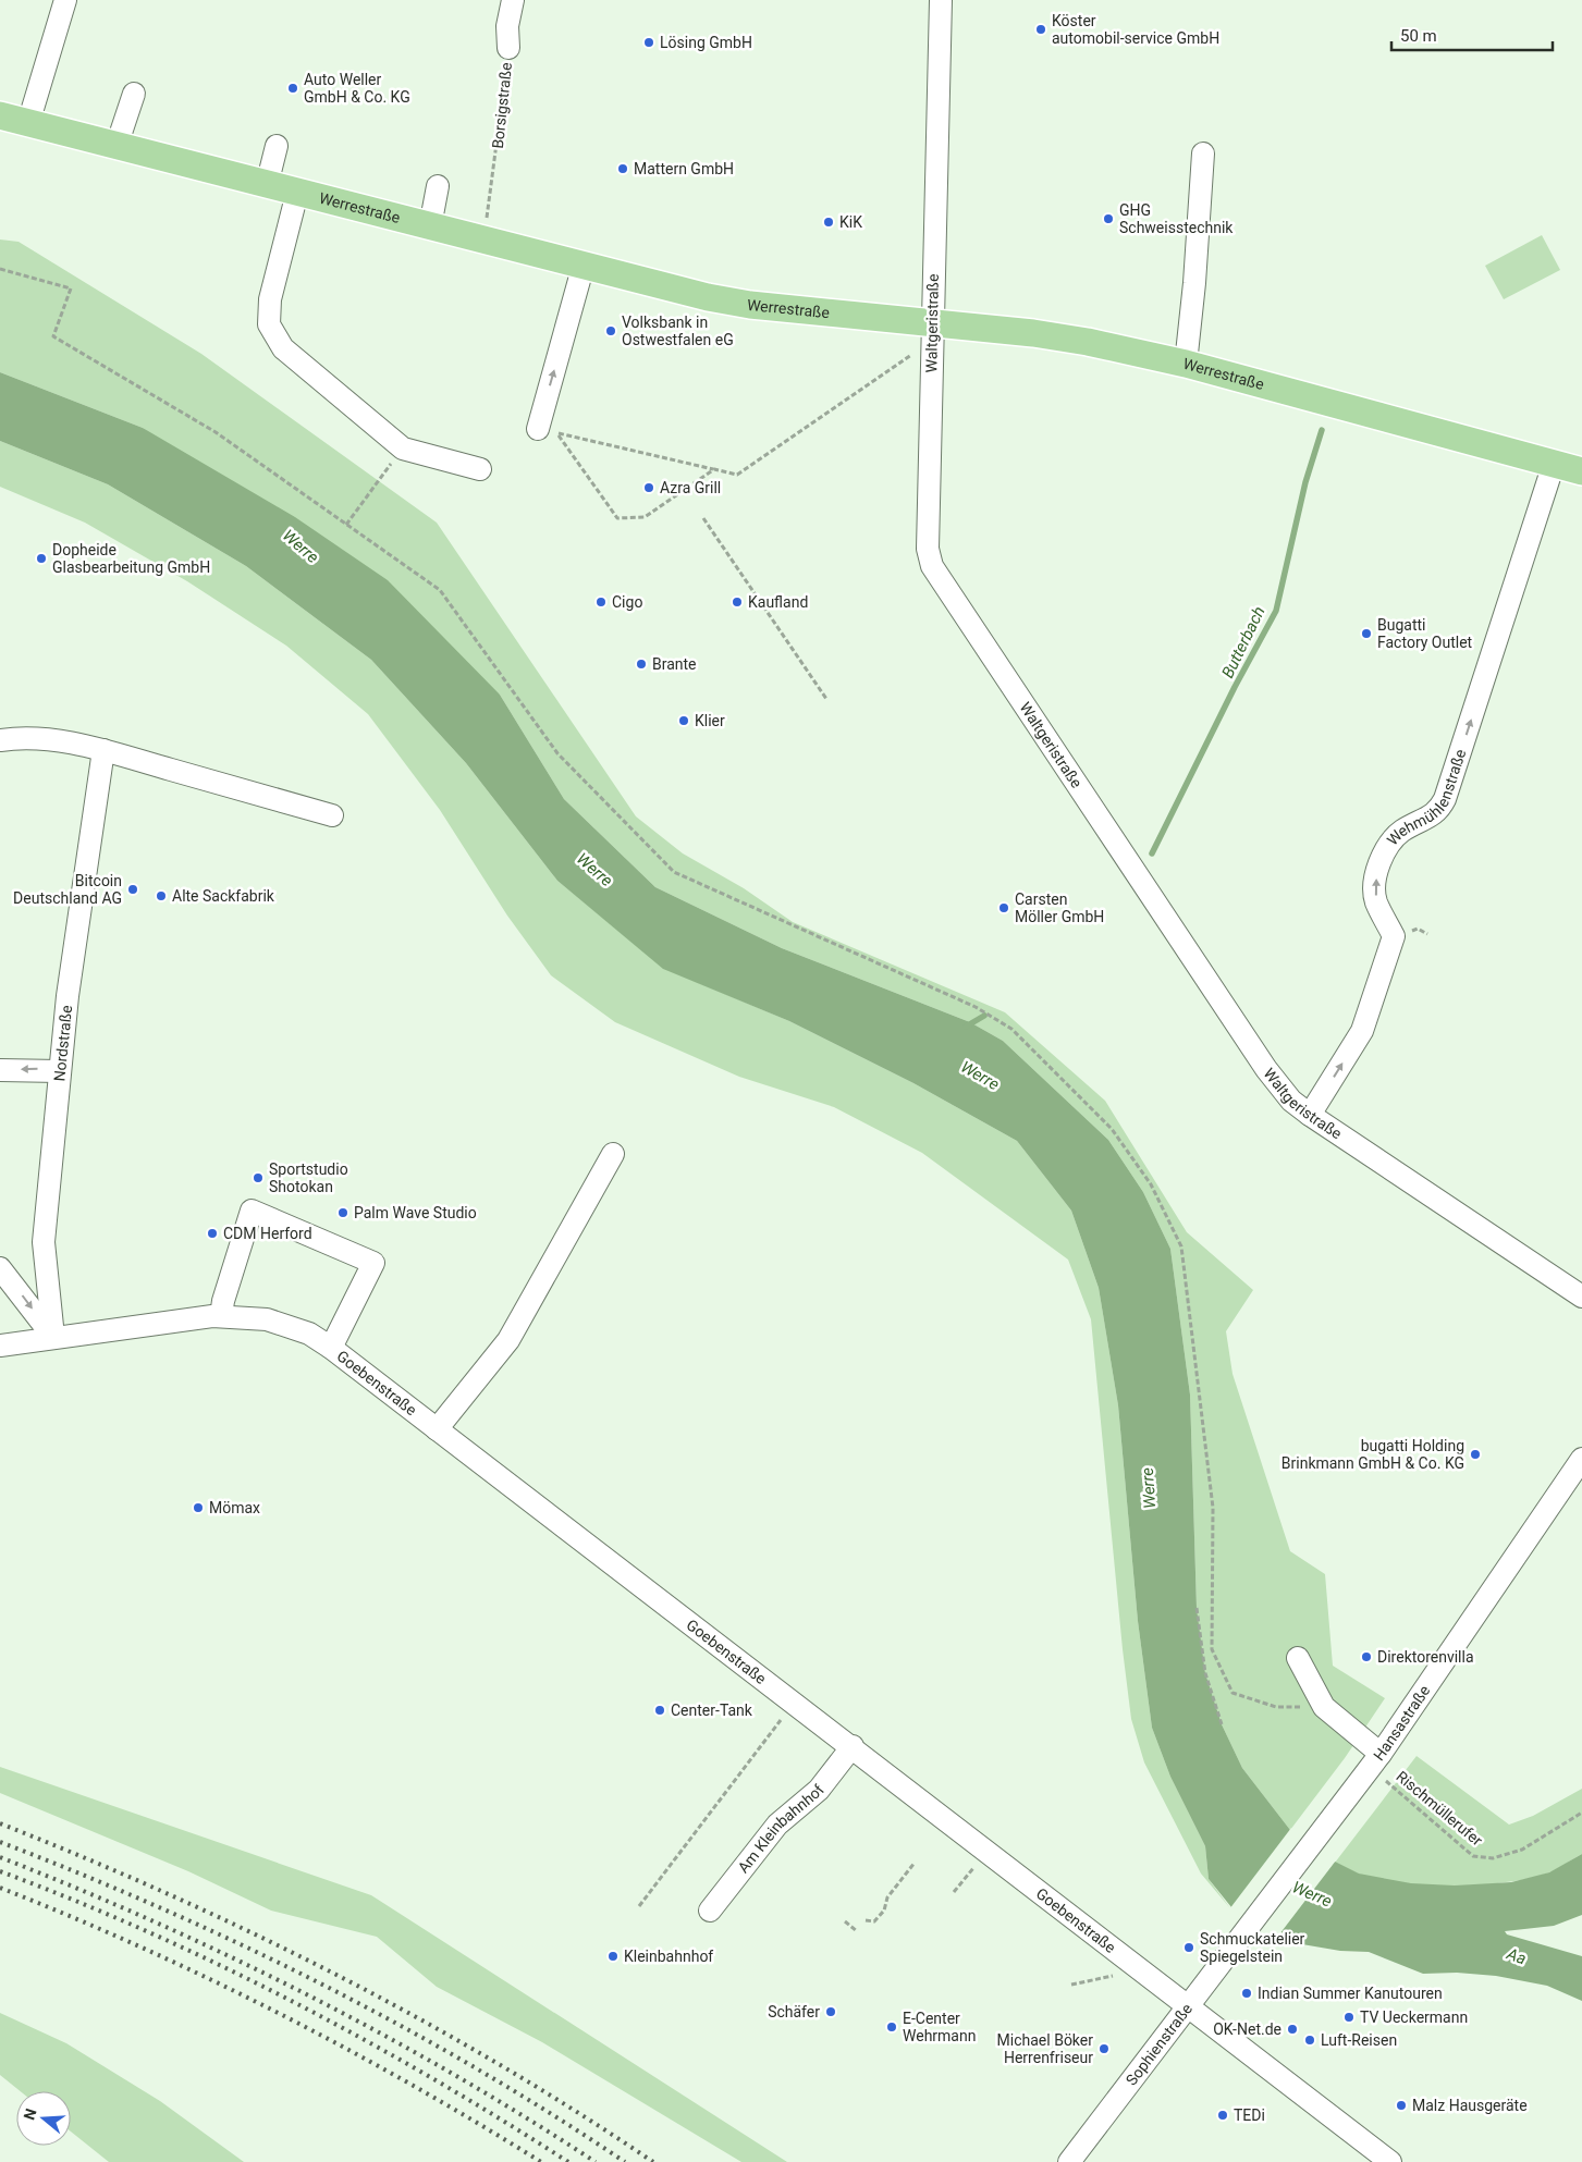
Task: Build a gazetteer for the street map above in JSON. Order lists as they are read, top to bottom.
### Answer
{
  "streets": {
    "main road": ["Werrestraße"],
    "street": [
      "Borsigstraße",
      "Waltgeristraße",
      "Wehmühlenstraße",
      "Nordstraße",
      "Goebenstraße",
      "Hansastraße",
      "Am Kleinbahnhof",
      "Sophienstraße"
    ],
    "path": ["Rischmüllerufer"]
  },
  "crossings": [
    ["Werrestraße", "Waltgeristraße"],
    ["Werrestraße", "Wehmühlenstraße"],
    ["Waltgeristraße", "Wehmühlenstraße"],
    ["Nordstraße", "Goebenstraße"],
    ["Goebenstraße", "Am Kleinbahnhof"],
    ["Goebenstraße", "Sophienstraße"],
    ["Hansastraße", "Rischmüllerufer"],
    ["Hansastraße", "Sophienstraße"]
  ],
  "one_way": ["Wehmühlenstraße"],
  "water": ["Werre", "Butterbach", "Aa"],
  "places": [
    "Köster automobil-service GmbH",
    "Lösing GmbH",
    "Auto Weller GmbH & Co. KG",
    "Mattern GmbH",
    "GHG Schweisstechnik",
    "KiK",
    "Volksbank in Ostwestfalen eG",
    "Azra Grill",
    "Dopheide Glasbearbeitung GmbH",
    "Cigo",
    "Kaufland",
    "Bugatti Factory Outlet",
    "Brante",
    "Klier",
    "Bitcoin Deutschland AG",
    "Alte Sackfabrik",
    "Carsten Möller GmbH",
    "Sportstudio Shotokan",
    "Palm Wave Studio",
    "CDM Herford",
    "bugatti Holding Brinkmann GmbH & Co. KG",
    "Mömax",
    "Direktorenvilla",
    "Center-Tank",
    "Schmuckatelier Spiegelstein",
    "Kleinbahnhof",
    "Indian Summer Kanutouren",
    "Schäfer",
    "TV Ueckermann",
    "E-Center Wehrmann",
    "OK-Net.de",
    "Luft-Reisen",
    "Michael Böker Herrenfriseur",
    "Malz Hausgeräte",
    "TEDi"
  ],
  "scale_bar": "50 m",
  "north": "left"
}
